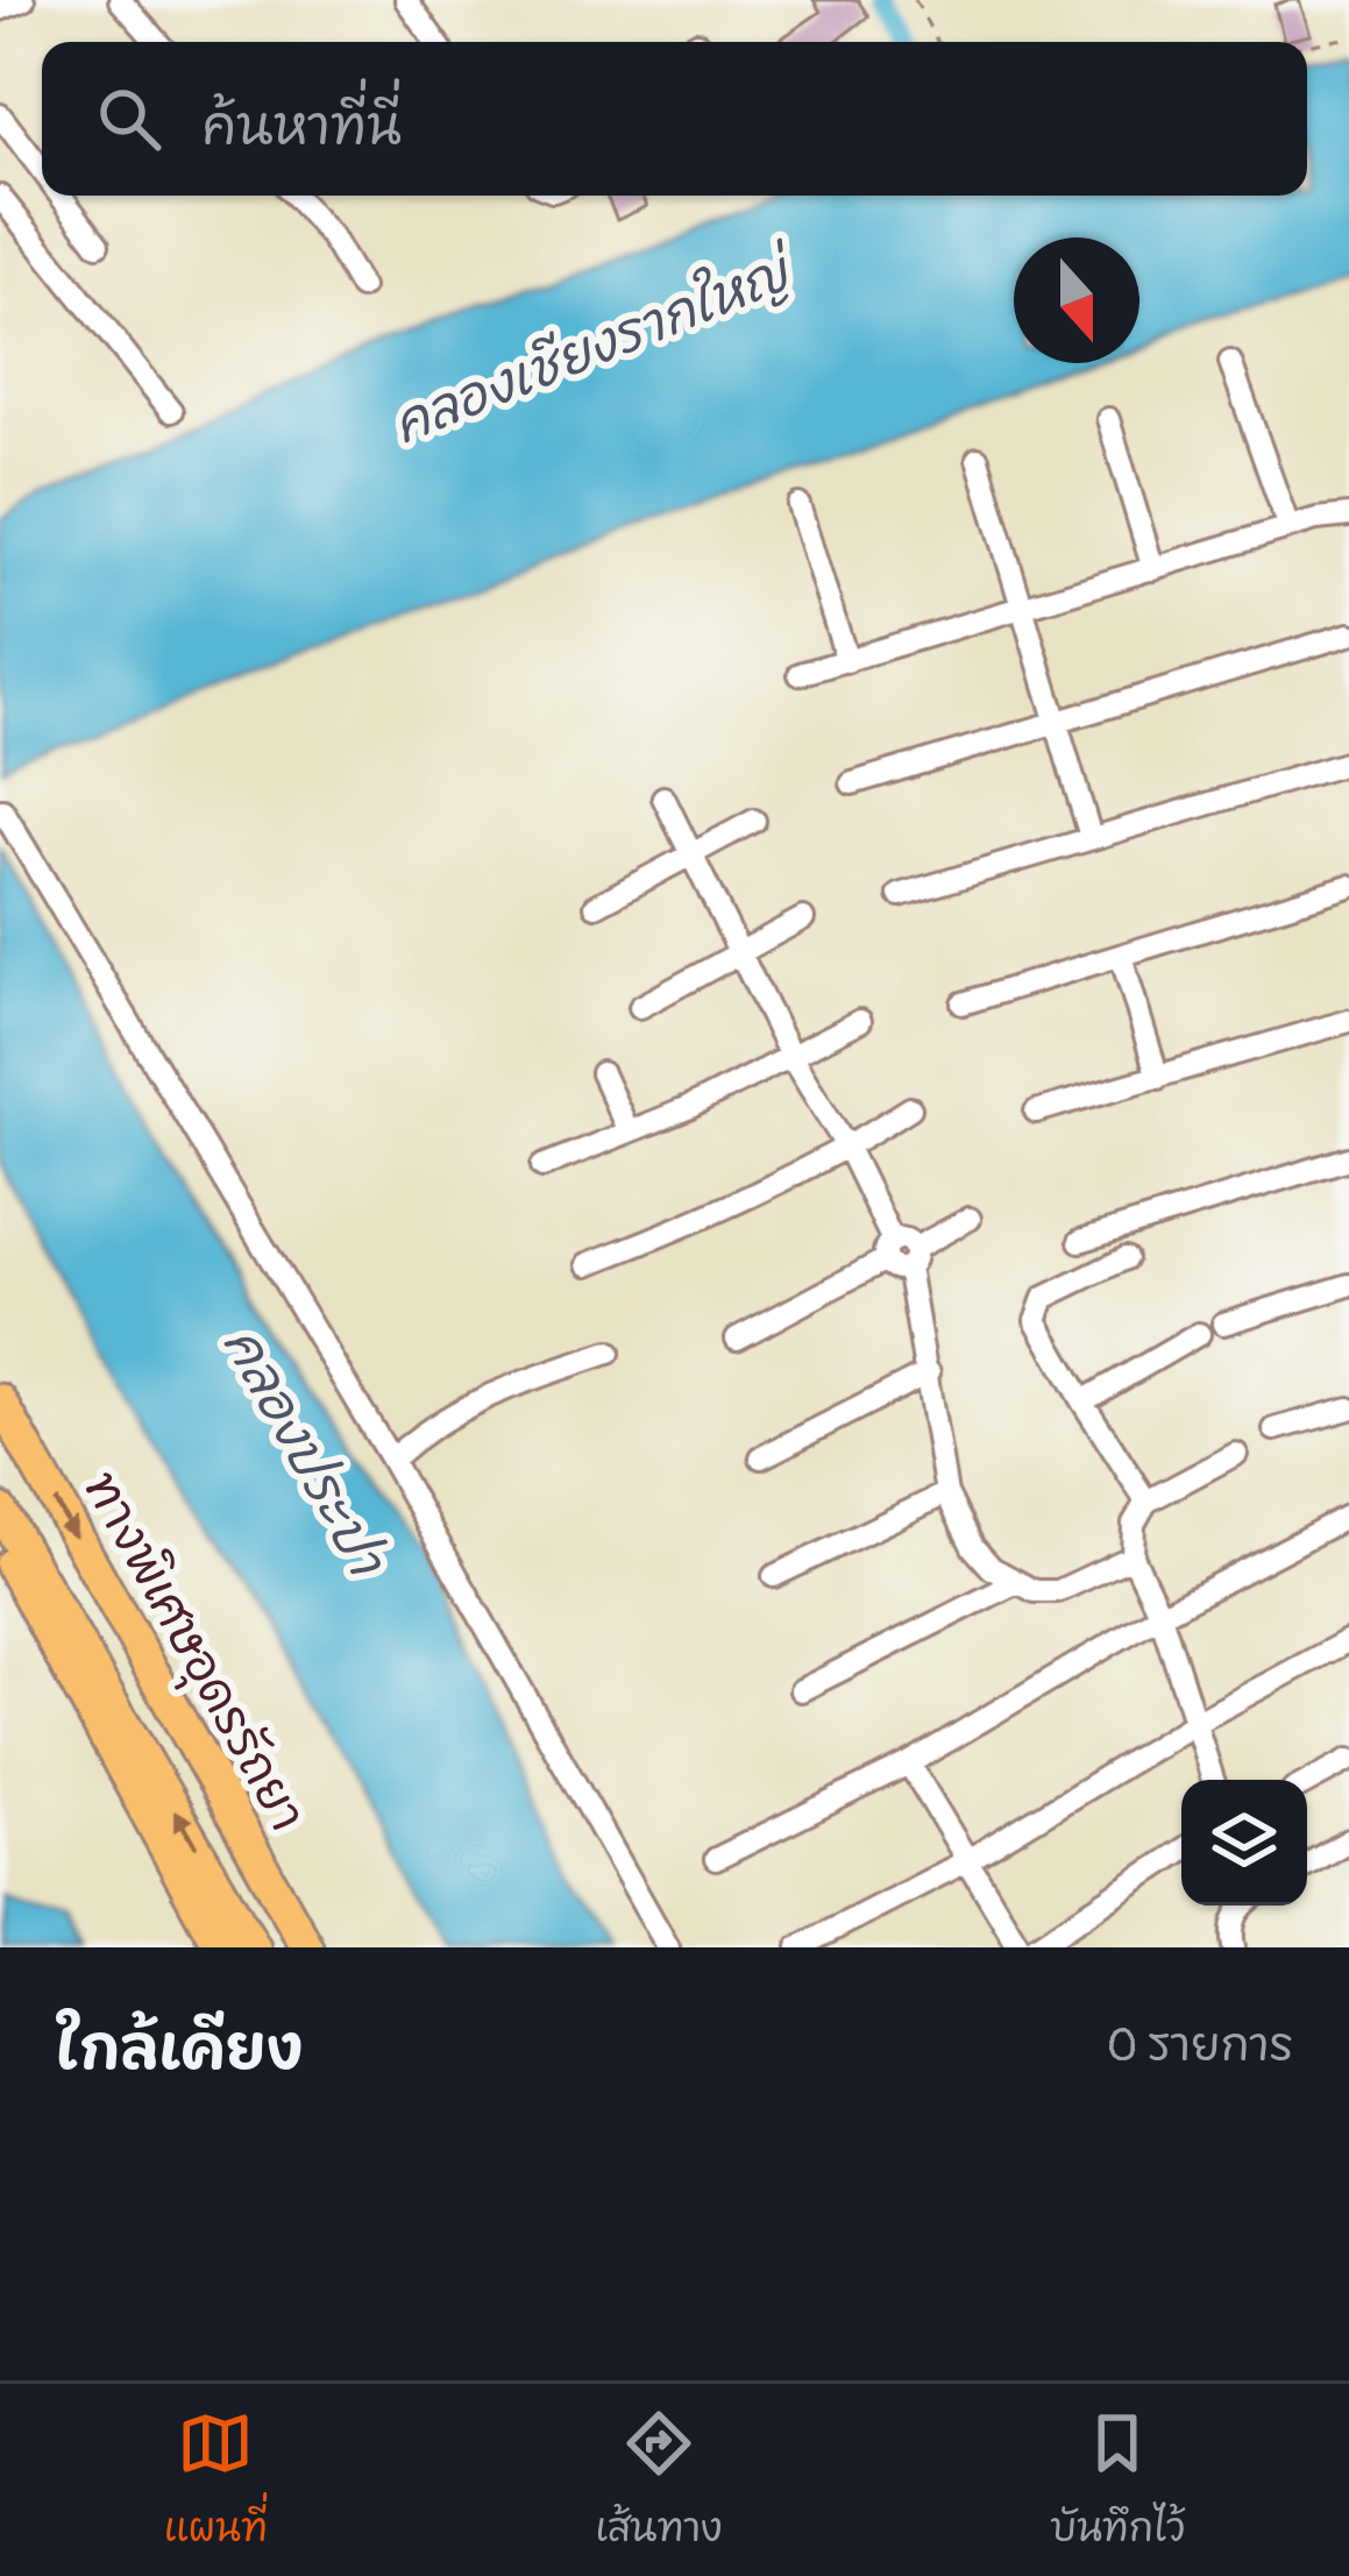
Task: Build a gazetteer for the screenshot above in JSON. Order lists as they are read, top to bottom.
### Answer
{
  "streets": {
    "highway": ["ทางพิเศษอุดรรัถยา"]
  },
  "water": ["คลองเชียงรากใหญ่", "คลองประปา"],
  "north": "bottom",
  "page": {
    "search": "ค้นหาที่นี่",
    "heading": ["ใกล้เคียง", "0 รายการ"],
    "nav": ["แผนที่", "เส้นทาง", "บันทึกไว้"]
  }
}
